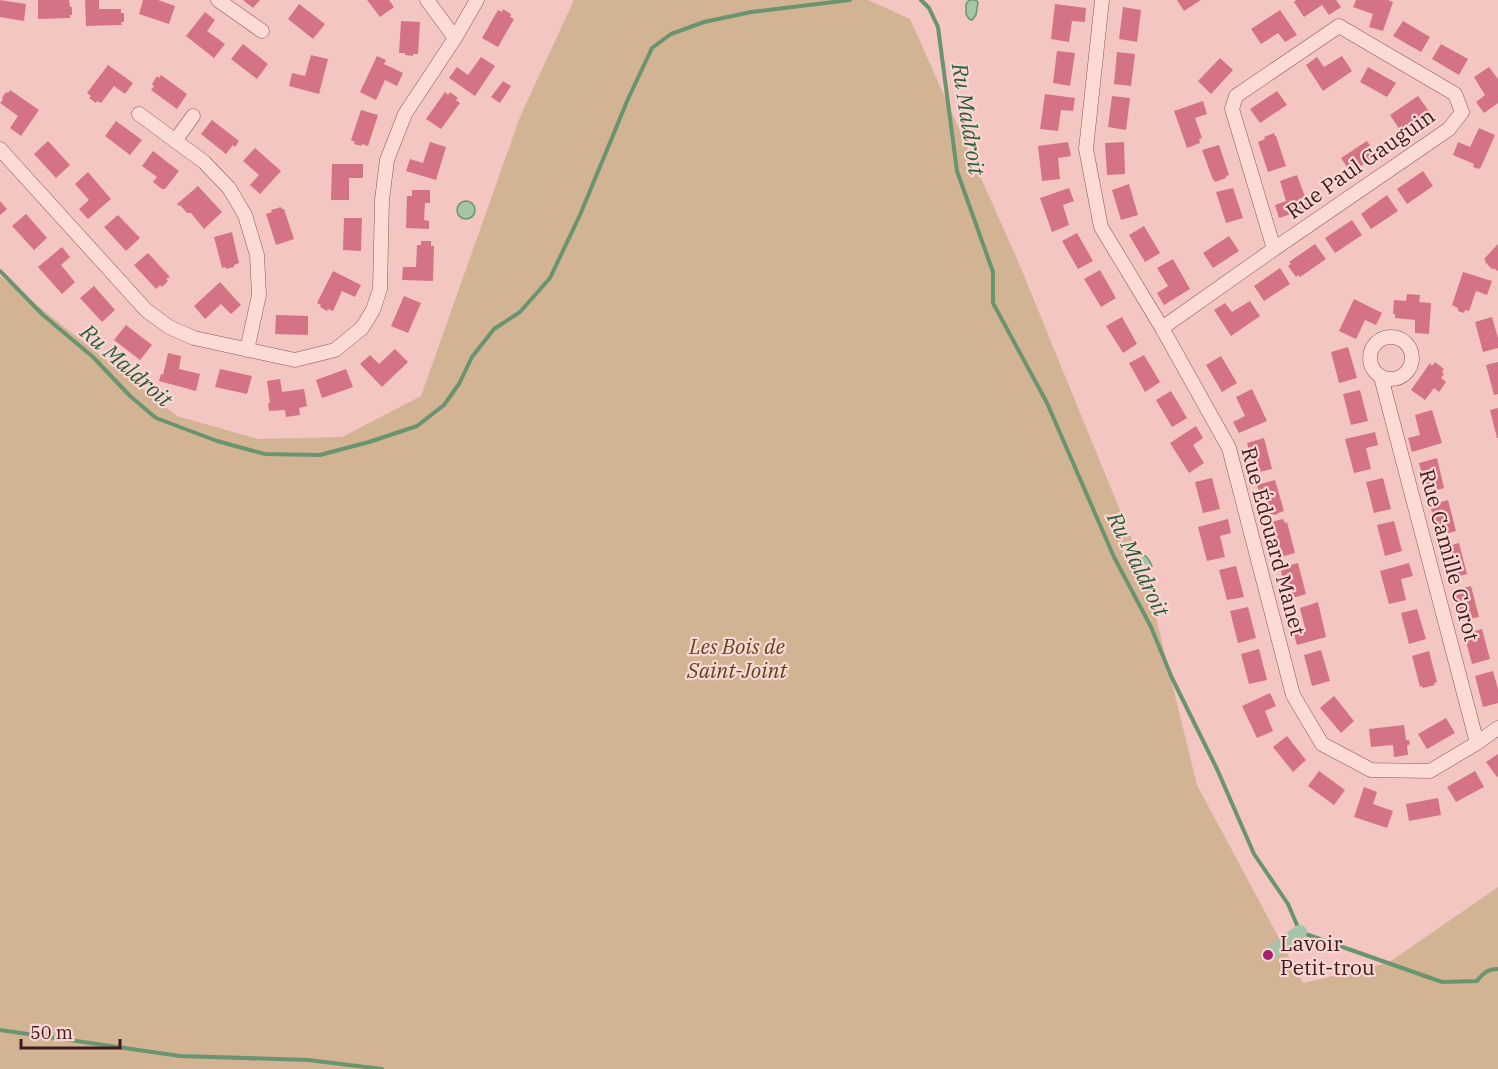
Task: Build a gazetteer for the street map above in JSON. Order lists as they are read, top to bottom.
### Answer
{
  "streets": {
    "street": ["Rue Paul Gauguin", "Rue Édouard Manet", "Rue Camille Corot"]
  },
  "crossings": [
    ["Rue Paul Gauguin", "Rue Édouard Manet"],
    ["Rue Édouard Manet", "Rue Camille Corot"]
  ],
  "water": ["Ru Maldroit"],
  "parks": ["Les Bois de Saint-Joint"],
  "places": ["Lavoir Petit-trou"],
  "scale_bar": "50 m"
}
